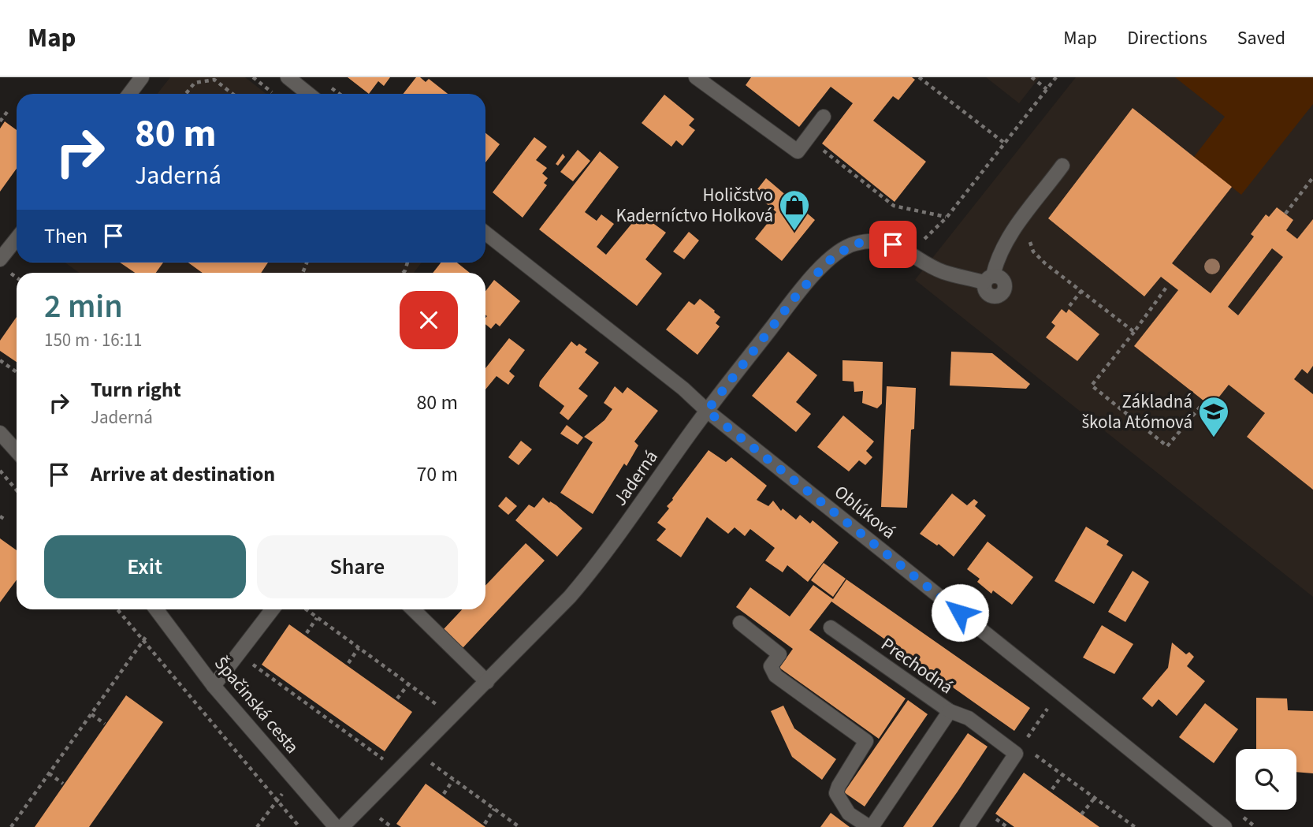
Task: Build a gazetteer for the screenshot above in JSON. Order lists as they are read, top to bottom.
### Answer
{
  "streets": {
    "street": [
      "Jaderná",
      "Oblúková",
      "Prechodná",
      "Špačinská cesta"
    ]
  },
  "crossings": [
    ["Jaderná", "Oblúková"]
  ],
  "places": {
    "shop": ["Holičstvo Kaderníctvo Holková"],
    "school or university": ["Základná škola Atómová"]
  },
  "page": {
    "header": "Map",
    "nav": ["Map", "Directions", "Saved"],
    "turn": ["80 m", "Jaderná"],
    "then": "Then",
    "heading": ["2 min", "150 m · 16:11"],
    "list": [
      {
        "name": "Turn right",
        "note": "Jaderná",
        "value": "80 m"
      },
      {
        "name": "Arrive at destination",
        "value": "70 m"
      }
    ],
    "buttons": ["Exit", "Share"]
  }
}
